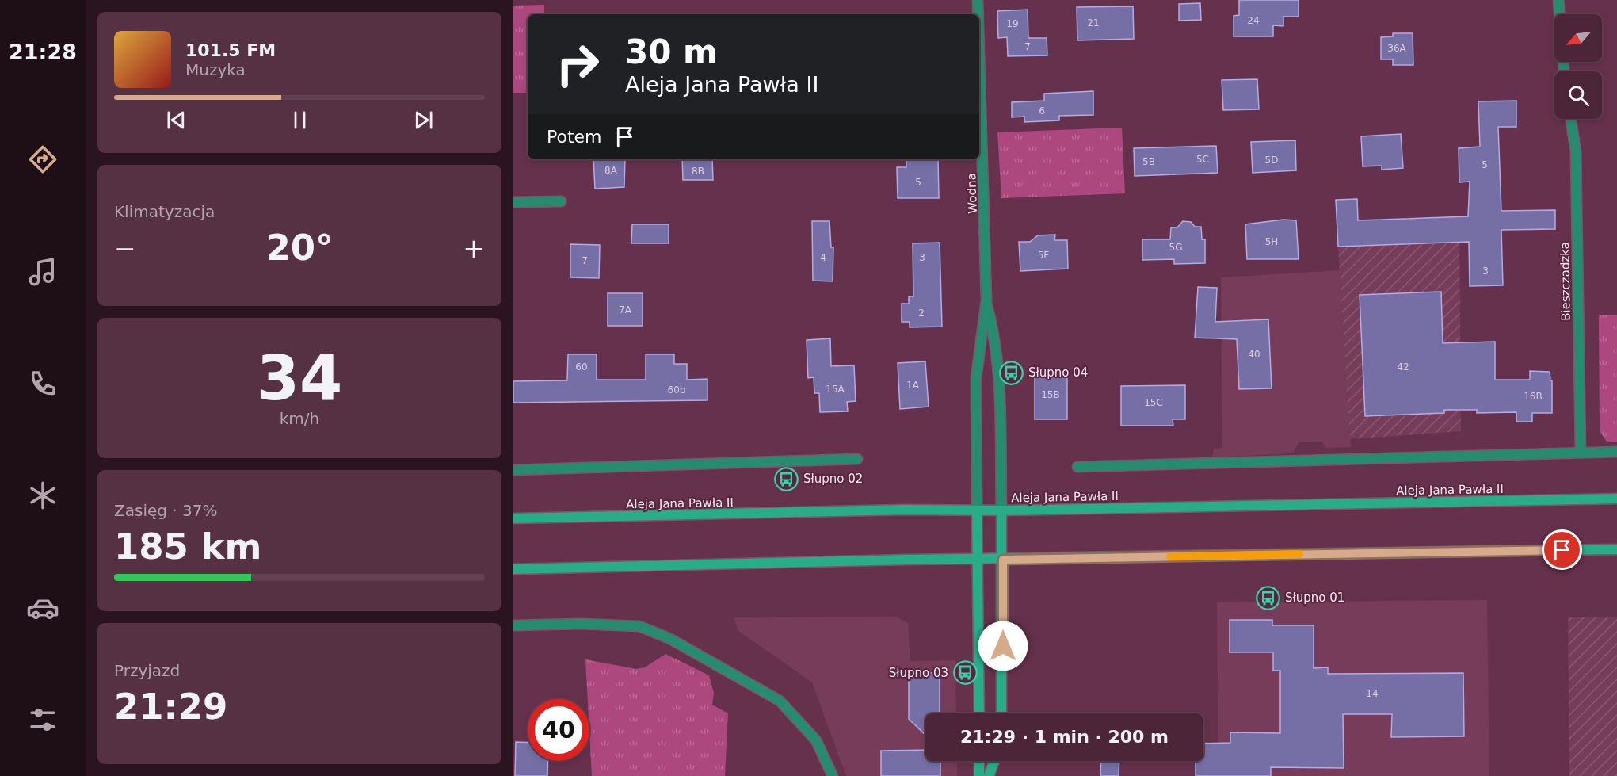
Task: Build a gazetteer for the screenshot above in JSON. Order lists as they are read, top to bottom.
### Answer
{
  "streets": {
    "main road": ["Aleja Jana Pawła II"],
    "street": ["Wodna", "Bieszczadzka"]
  },
  "crossings": [
    ["Wodna", "Aleja Jana Pawła II"]
  ],
  "places": {
    "bus stop": [
      "Słupno 04",
      "Słupno 02",
      "Słupno 01",
      "Słupno 03"
    ]
  },
  "house_numbers": [
    "24",
    "21",
    "19",
    "7",
    "36A",
    "6",
    "5C",
    "5D",
    "5B",
    "5",
    "8A",
    "8B",
    "5",
    "5H",
    "5G",
    "5F",
    "4",
    "3",
    "7",
    "3",
    "7A",
    "2",
    "40",
    "60",
    "42",
    "1A",
    "15A",
    "60b",
    "15B",
    "16B",
    "15C",
    "14"
  ],
  "north": "bottom left",
  "page": {
    "tabs": "21:28",
    "turn": ["30 m", "Aleja Jana Pawła II"],
    "song": ["101.5 FM", "Muzyka"],
    "then": "Potem",
    "tile": [
      "Klimatyzacja",
      ["34", "km/h"],
      ["Zasięg · 37%", "185 km"],
      ["Przyjazd", "21:29"]
    ],
    "heat": ["−", "20°", "+"],
    "limit": "40",
    "trip": "21:29 · 1 min · 200 m"
  }
}
